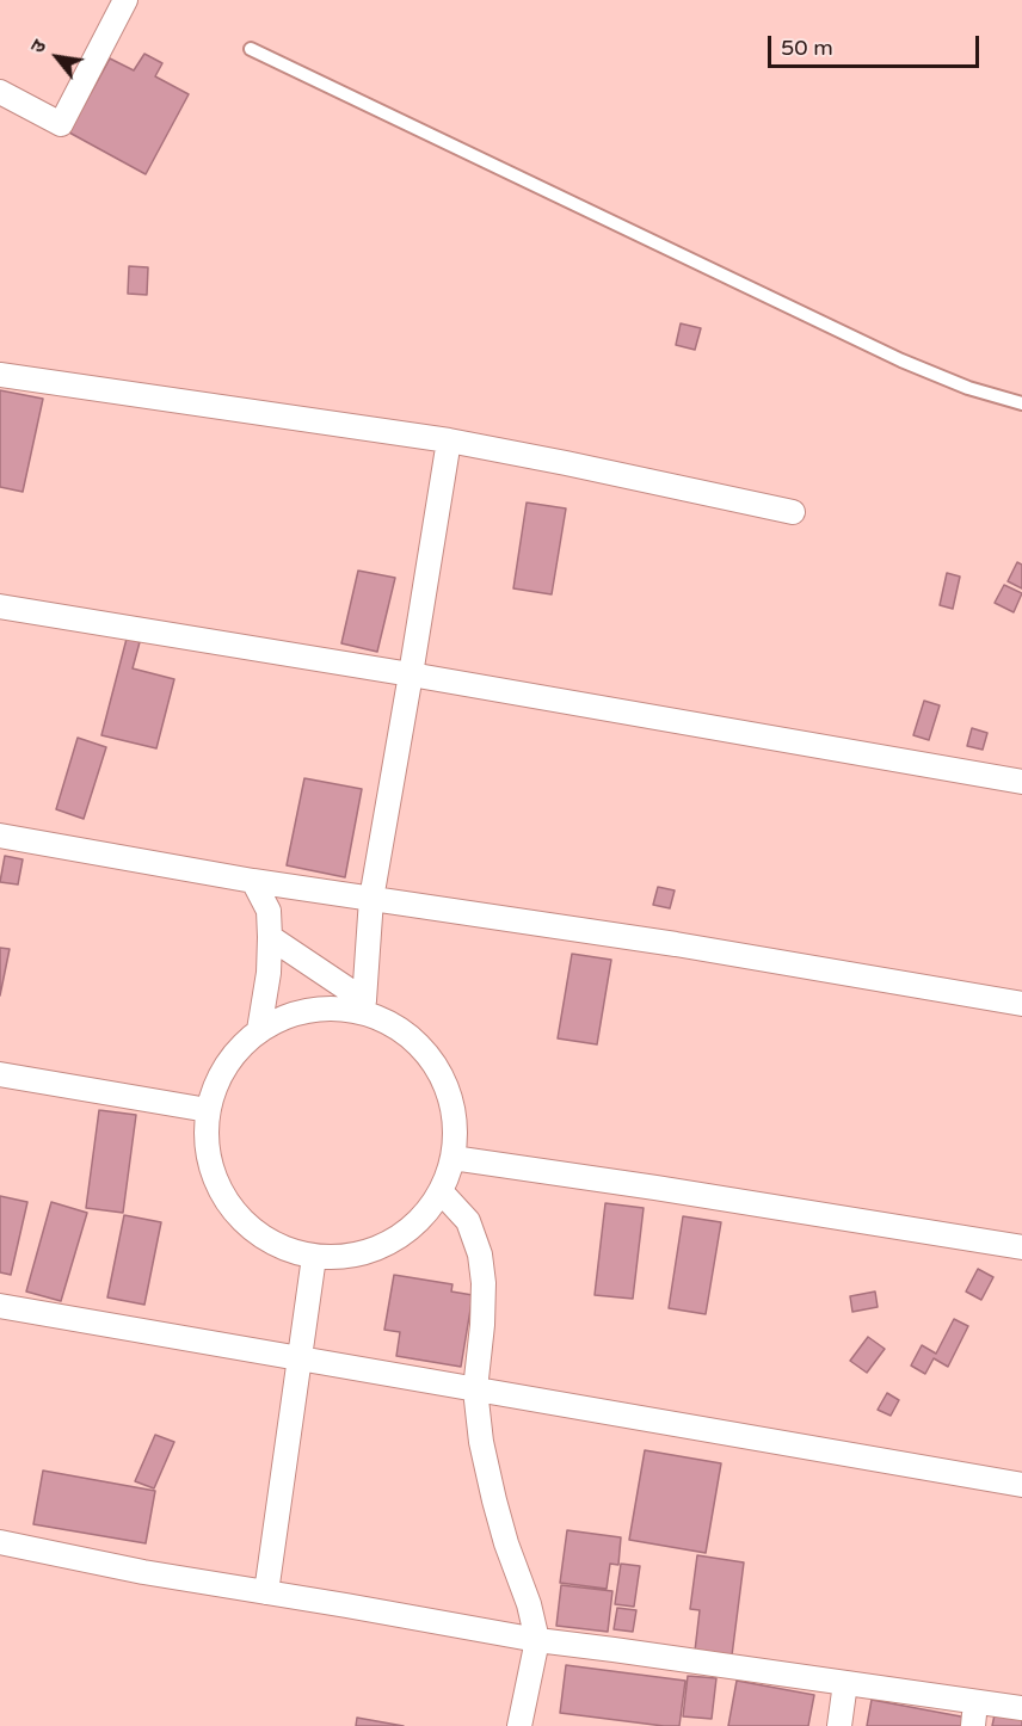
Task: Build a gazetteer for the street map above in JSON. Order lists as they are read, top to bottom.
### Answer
{
  "scale_bar": "50 m",
  "north": "top left"
}
